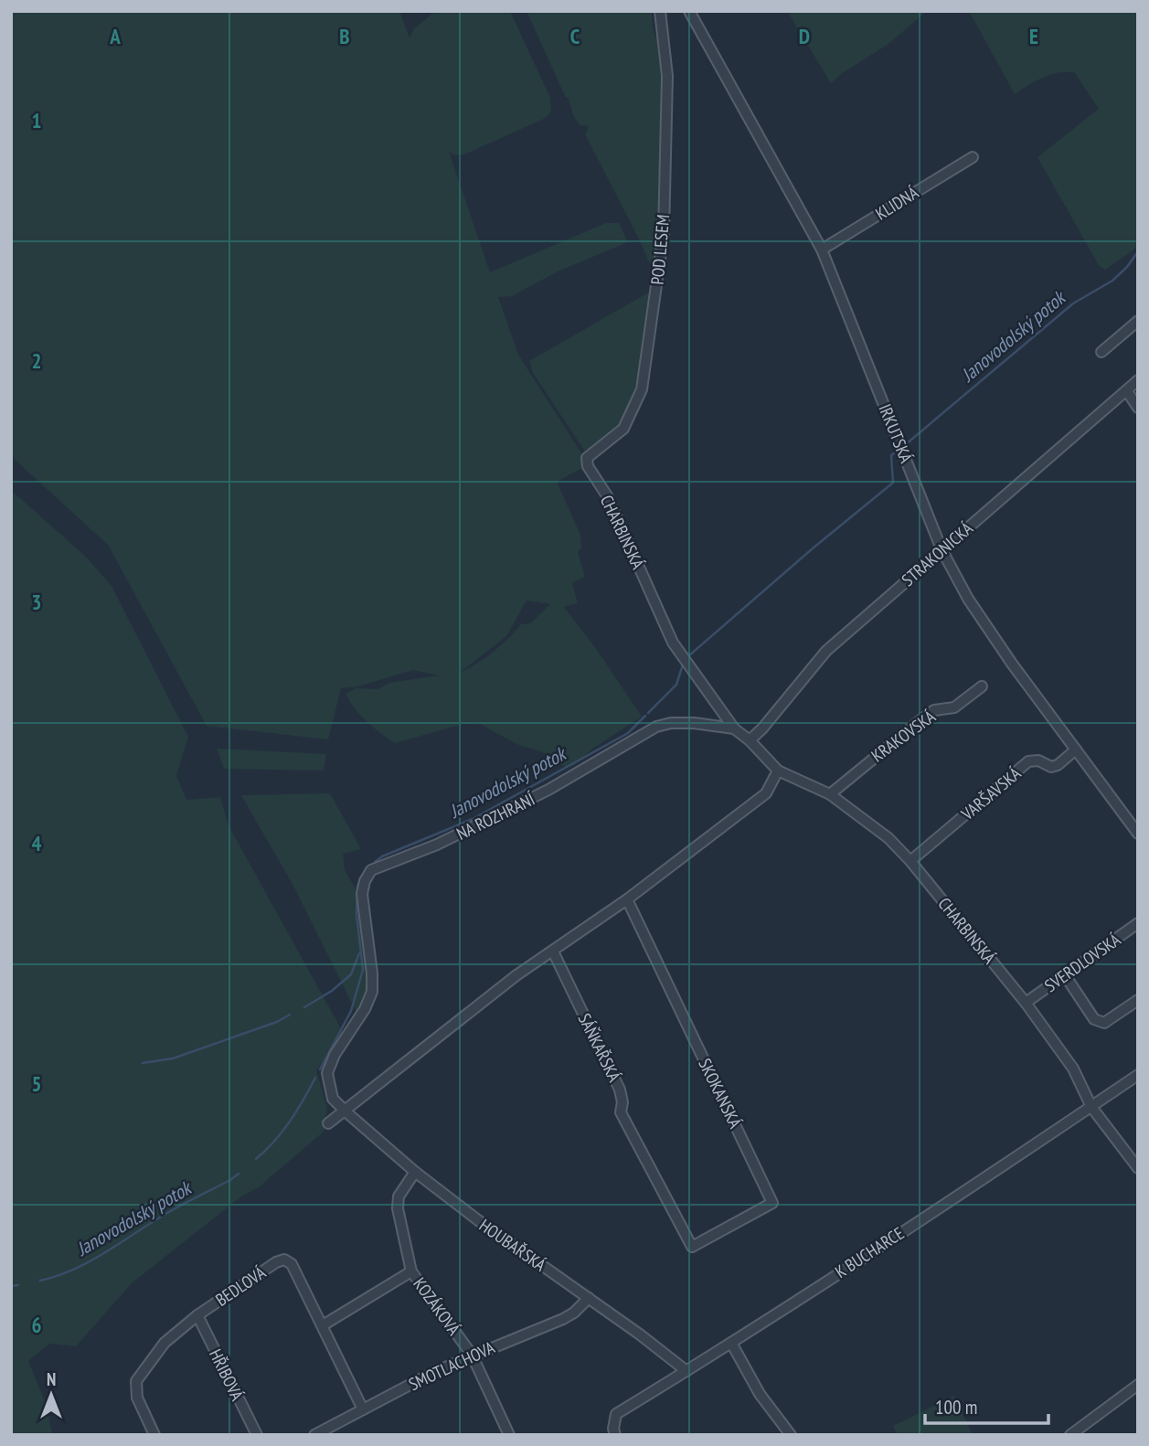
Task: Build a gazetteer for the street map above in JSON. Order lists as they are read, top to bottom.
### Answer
{
  "streets": {
    "street": [
      "KLIDNÁ",
      "POD LESEM",
      "IRKUTSKÁ",
      "CHARBINSKÁ",
      "STRAKONICKÁ",
      "KRAKOVSKÁ",
      "VARŠAVSKÁ",
      "NA ROZHRANÍ",
      "SVERDLOVSKÁ",
      "SÁŇKAŘSKÁ",
      "SKOKANSKÁ",
      "HOUBAŘSKÁ",
      "K BUCHARCE",
      "BEDLOVÁ",
      "KOZÁKOVÁ",
      "SMOTLACHOVA",
      "HŘIBOVÁ"
    ]
  },
  "crossings": [
    ["KLIDNÁ", "IRKUTSKÁ"],
    ["POD LESEM", "CHARBINSKÁ"],
    ["IRKUTSKÁ", "STRAKONICKÁ"],
    ["IRKUTSKÁ", "VARŠAVSKÁ"],
    ["CHARBINSKÁ", "STRAKONICKÁ"],
    ["CHARBINSKÁ", "KRAKOVSKÁ"],
    ["CHARBINSKÁ", "VARŠAVSKÁ"],
    ["CHARBINSKÁ", "NA ROZHRANÍ"],
    ["CHARBINSKÁ", "SVERDLOVSKÁ"],
    ["CHARBINSKÁ", "K BUCHARCE"],
    ["STRAKONICKÁ", "NA ROZHRANÍ"],
    ["NA ROZHRANÍ", "HOUBAŘSKÁ"],
    ["SÁŇKAŘSKÁ", "SKOKANSKÁ"],
    ["HOUBAŘSKÁ", "K BUCHARCE"],
    ["HOUBAŘSKÁ", "KOZÁKOVÁ"],
    ["HOUBAŘSKÁ", "SMOTLACHOVA"],
    ["BEDLOVÁ", "SMOTLACHOVA"],
    ["BEDLOVÁ", "HŘIBOVÁ"],
    ["KOZÁKOVÁ", "SMOTLACHOVA"]
  ],
  "water": ["Janovodolský potok"],
  "scale_bar": "100 m",
  "north": "top",
  "grid": {
    "columns": [
      "A",
      "B",
      "C",
      "D",
      "E"
    ],
    "rows": [
      "1",
      "2",
      "3",
      "4",
      "5",
      "6"
    ]
  }
}
